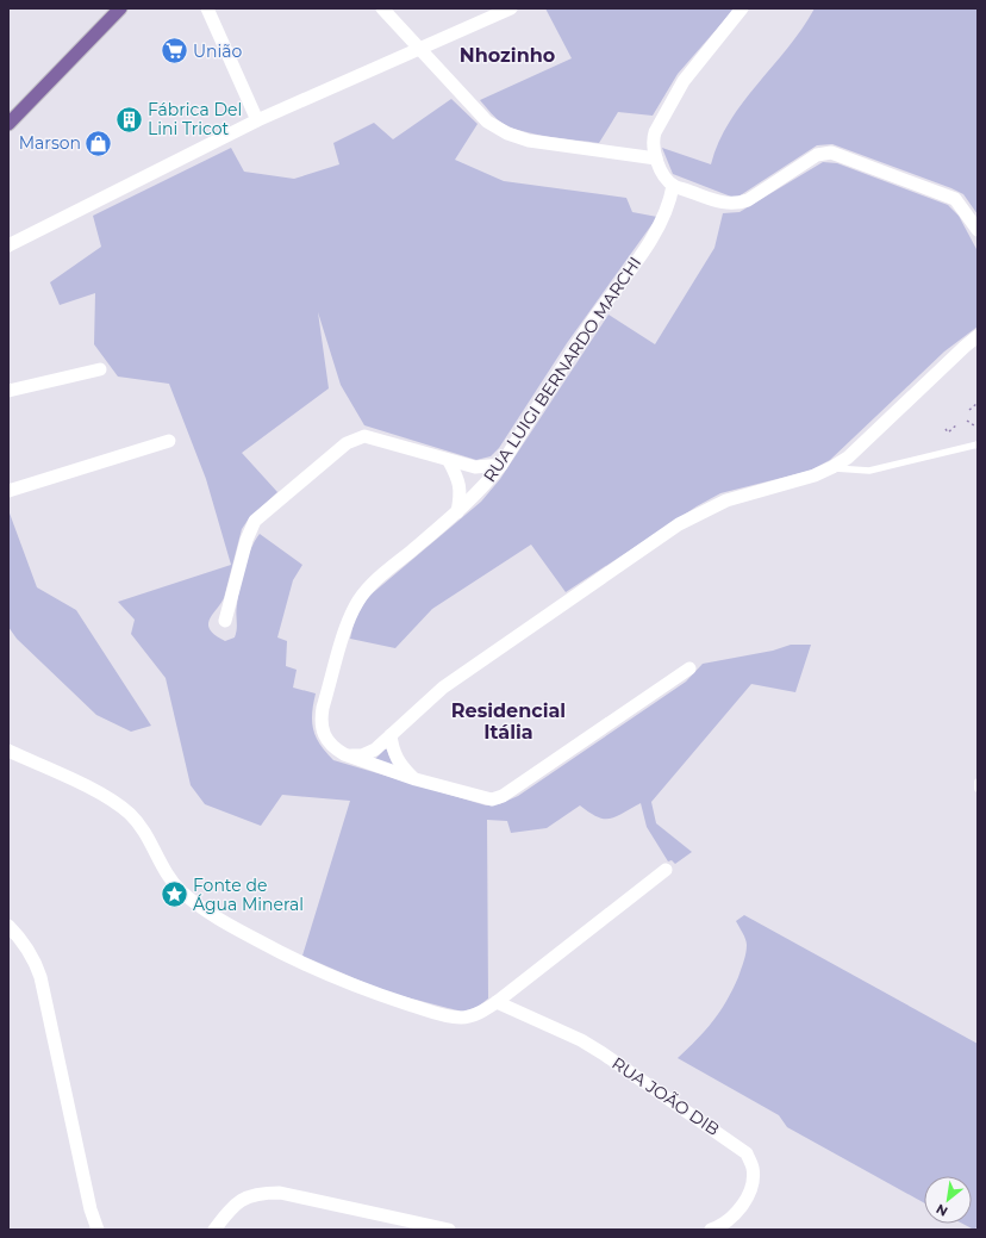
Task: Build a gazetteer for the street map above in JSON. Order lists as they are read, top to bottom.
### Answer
{
  "streets": {
    "street": ["RUA LUIGI BERNARDO MARCHI", "RUA JOÃO DIB"]
  },
  "districts": ["Nhozinho", "Residencial Itália"],
  "places": {
    "supermarket": ["União"],
    "building": ["Fábrica Del Lini Tricot"],
    "shop": ["Marson"],
    "place": ["Fonte de Água Mineral"]
  },
  "north": "bottom left"
}
